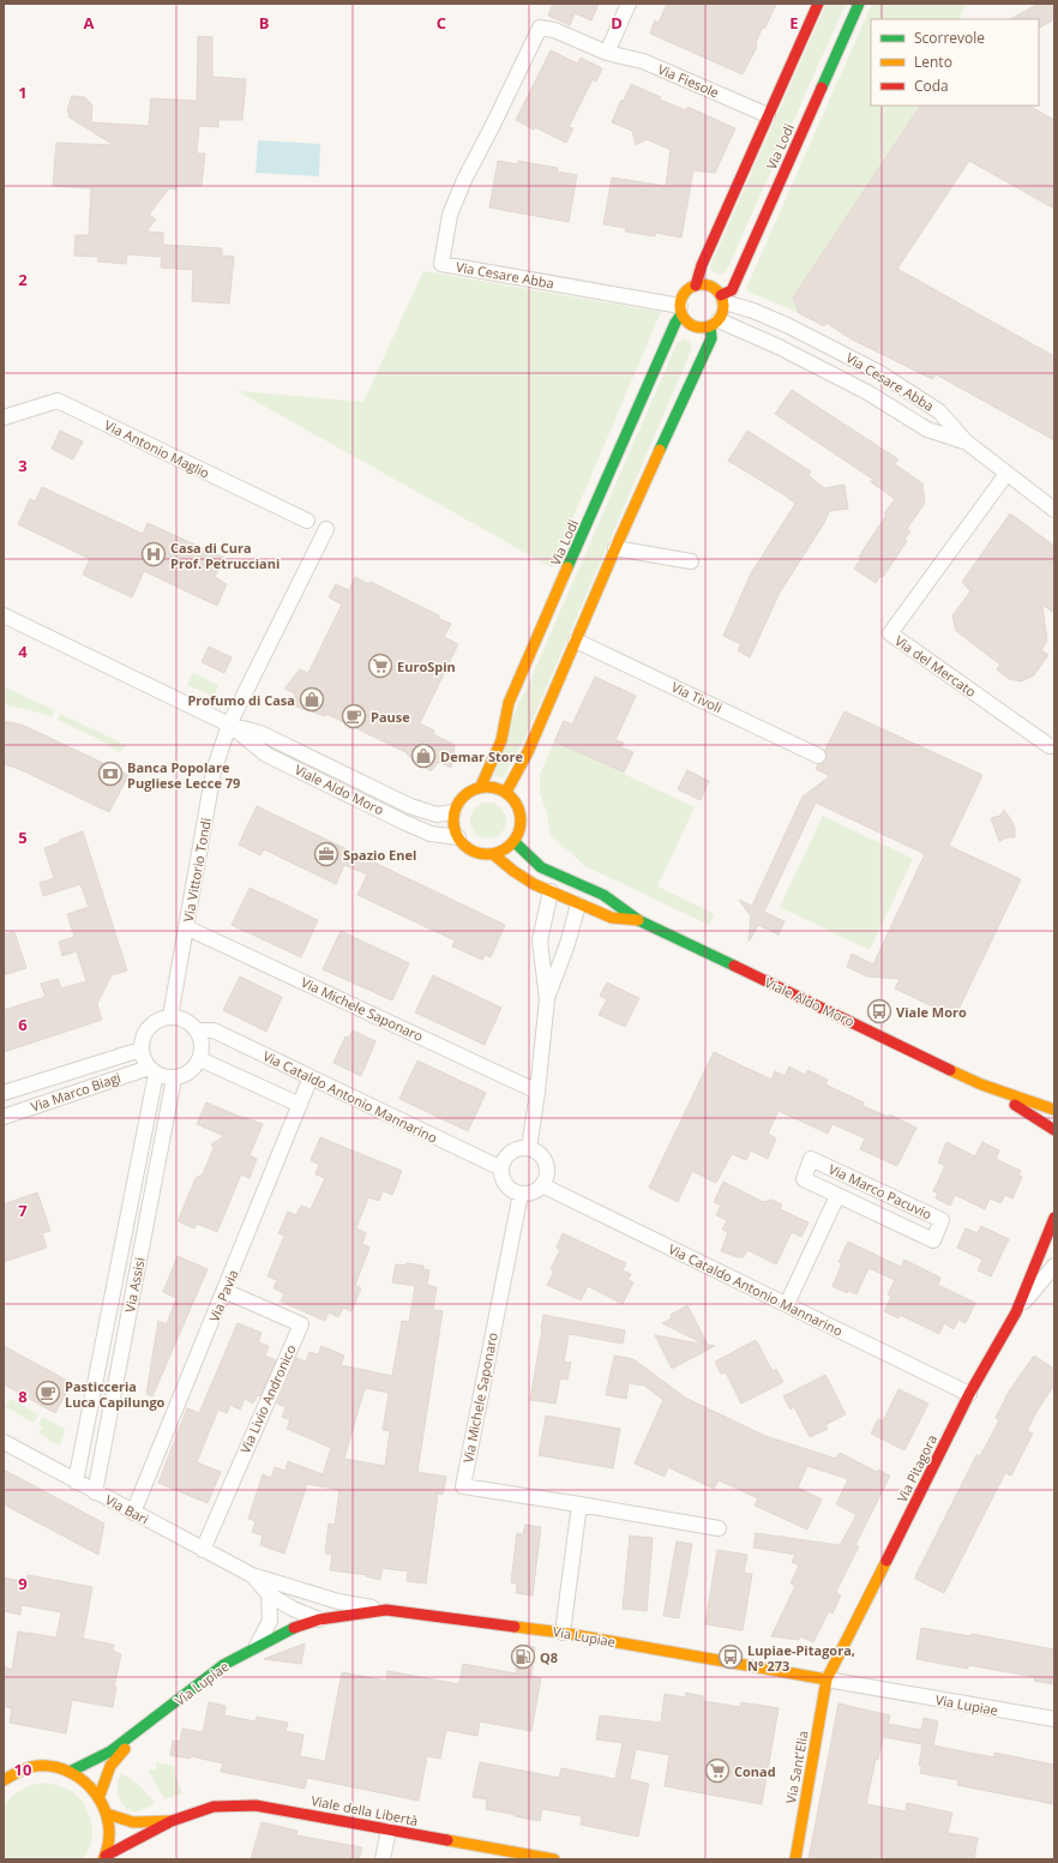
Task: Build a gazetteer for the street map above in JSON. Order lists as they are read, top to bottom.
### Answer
{
  "streets": {
    "street": [
      "Via Fiesole",
      "Via Lodi",
      "Via Cesare Abba",
      "Via Antonio Maglio",
      "Via del Mercato",
      "Via Tivoli",
      "Viale Aldo Moro",
      "Via Vittorio Tondi",
      "Via Michele Saponaro",
      "Via Marco Biagi",
      "Via Cataldo Antonio Mannarino",
      "Via Marco Pacuvio",
      "Via Assisi",
      "Via Pavia",
      "Via Livio Andronico",
      "Via Pitagora",
      "Via Bari",
      "Via Lupiae",
      "Via Sant'Elia",
      "Viale della Libertà"
    ]
  },
  "crossings": [
    ["Via Fiesole", "Via Lodi"],
    ["Via Fiesole", "Via Cesare Abba"],
    ["Via Lodi", "Via Cesare Abba"],
    ["Via Lodi", "Viale Aldo Moro"],
    ["Via Cesare Abba", "Via del Mercato"],
    ["Viale Aldo Moro", "Via Vittorio Tondi"],
    ["Via Vittorio Tondi", "Via Michele Saponaro"],
    ["Via Vittorio Tondi", "Via Marco Biagi"],
    ["Via Vittorio Tondi", "Via Cataldo Antonio Mannarino"],
    ["Via Vittorio Tondi", "Via Assisi"],
    ["Via Michele Saponaro", "Via Cataldo Antonio Mannarino"],
    ["Via Marco Biagi", "Via Cataldo Antonio Mannarino"],
    ["Via Marco Biagi", "Via Assisi"],
    ["Via Cataldo Antonio Mannarino", "Via Marco Pacuvio"],
    ["Via Cataldo Antonio Mannarino", "Via Assisi"],
    ["Via Cataldo Antonio Mannarino", "Via Pavia"],
    ["Via Cataldo Antonio Mannarino", "Via Pitagora"],
    ["Via Assisi", "Via Bari"],
    ["Via Pavia", "Via Livio Andronico"],
    ["Via Pavia", "Via Bari"],
    ["Via Livio Andronico", "Via Bari"],
    ["Via Pitagora", "Via Lupiae"],
    ["Via Pitagora", "Via Sant'Elia"],
    ["Via Bari", "Via Lupiae"],
    ["Via Lupiae", "Via Sant'Elia"],
    ["Via Lupiae", "Viale della Libertà"]
  ],
  "places": {
    "hospital": ["Casa di Cura Prof. Petrucciani"],
    "supermarket": ["EuroSpin", "Conad"],
    "shop": ["Profumo di Casa", "Demar Store"],
    "cafe": ["Pause", "Pasticceria Luca Capilungo"],
    "bank": ["Banca Popolare Pugliese Lecce 79"],
    "office": ["Spazio Enel"],
    "bus stop": ["Viale Moro", "Lupiae-Pitagora, N° 273"],
    "fuel station": ["Q8"]
  },
  "legend": ["Scorrevole", "Lento", "Coda"],
  "grid": {
    "columns": [
      "A",
      "B",
      "C",
      "D",
      "E"
    ],
    "rows": [
      "1",
      "2",
      "3",
      "4",
      "5",
      "6",
      "7",
      "8",
      "9",
      "10"
    ]
  }
}
